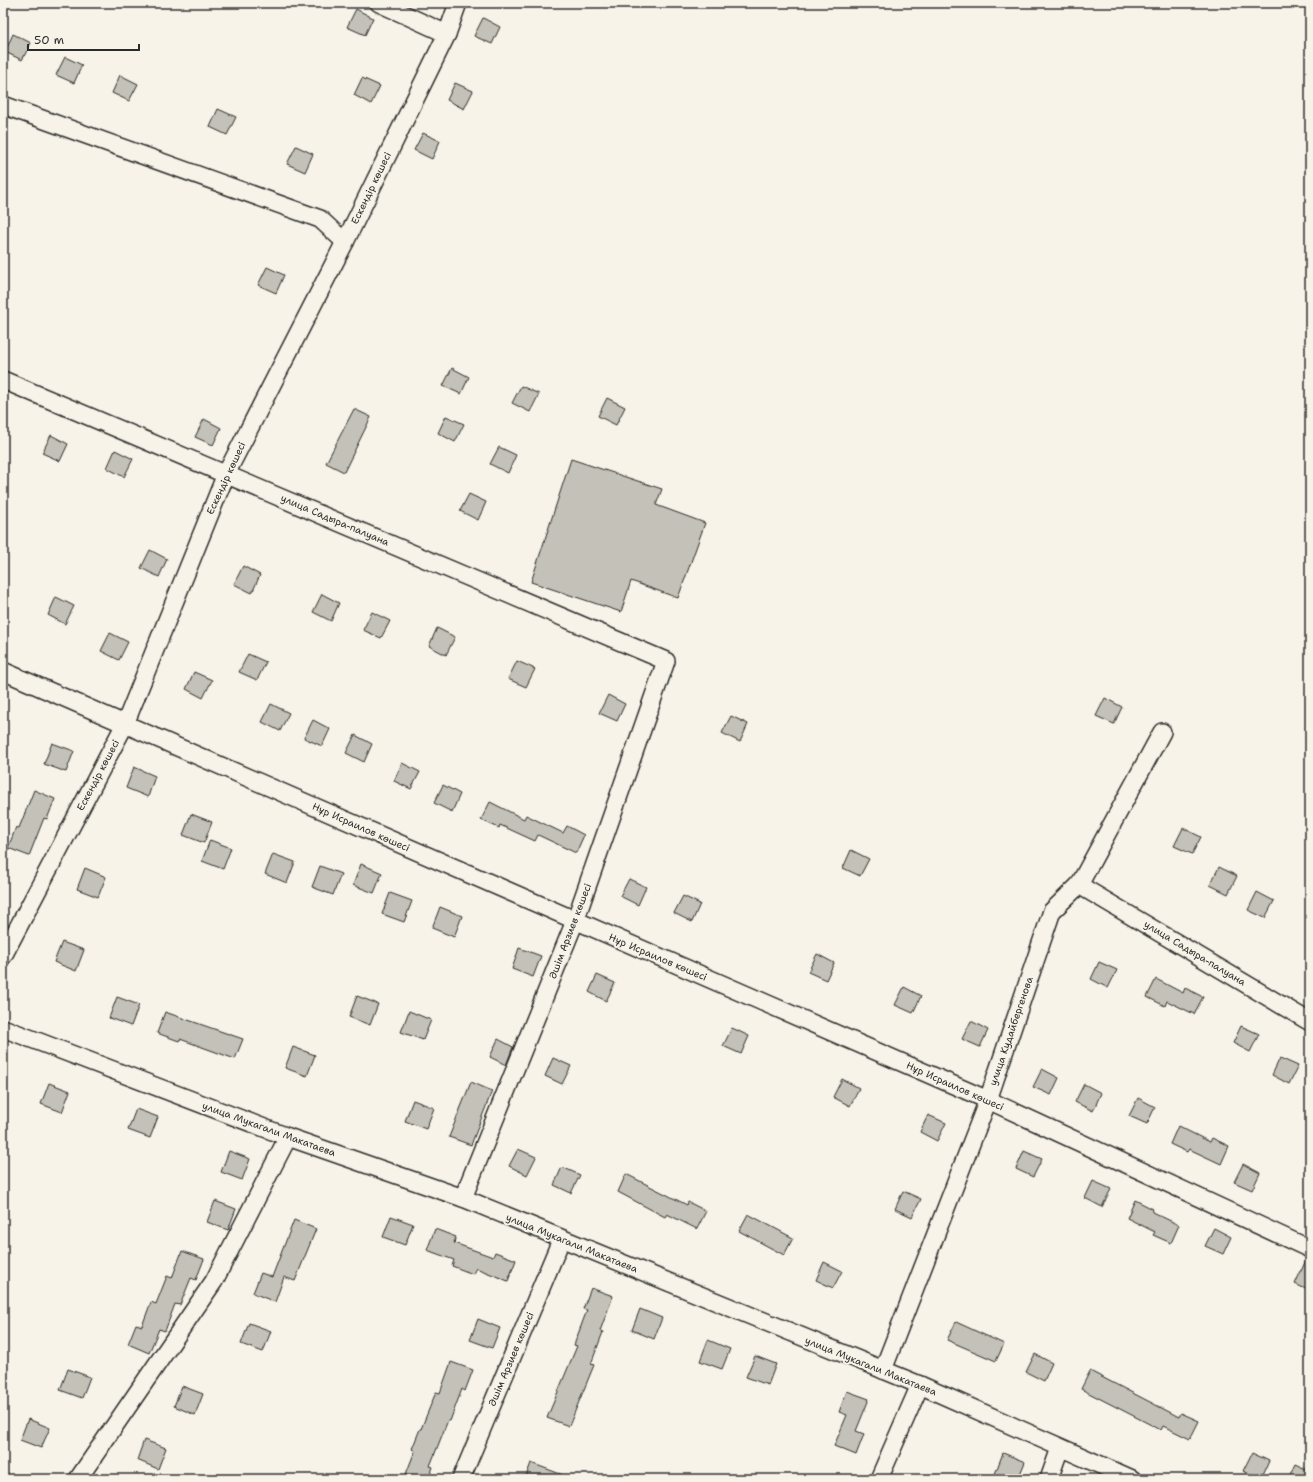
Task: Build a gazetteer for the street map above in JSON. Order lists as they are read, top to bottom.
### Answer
{
  "streets": {
    "street": [
      "Ескендір көшесі",
      "улица Садыра-палуана",
      "Нұр Исраилов көшесі",
      "Әшім Арзиев көшесі",
      "улица Кудайбергенова",
      "улица Мукагали Макатаева"
    ]
  },
  "crossings": [
    ["Ескендір көшесі", "улица Садыра-палуана"],
    ["Ескендір көшесі", "Нұр Исраилов көшесі"],
    ["улица Садыра-палуана", "Әшім Арзиев көшесі"],
    ["улица Садыра-палуана", "улица Кудайбергенова"],
    ["Нұр Исраилов көшесі", "Әшім Арзиев көшесі"],
    ["Нұр Исраилов көшесі", "улица Кудайбергенова"],
    ["Әшім Арзиев көшесі", "улица Мукагали Макатаева"],
    ["улица Кудайбергенова", "улица Мукагали Макатаева"]
  ],
  "scale_bar": "50 m"
}
